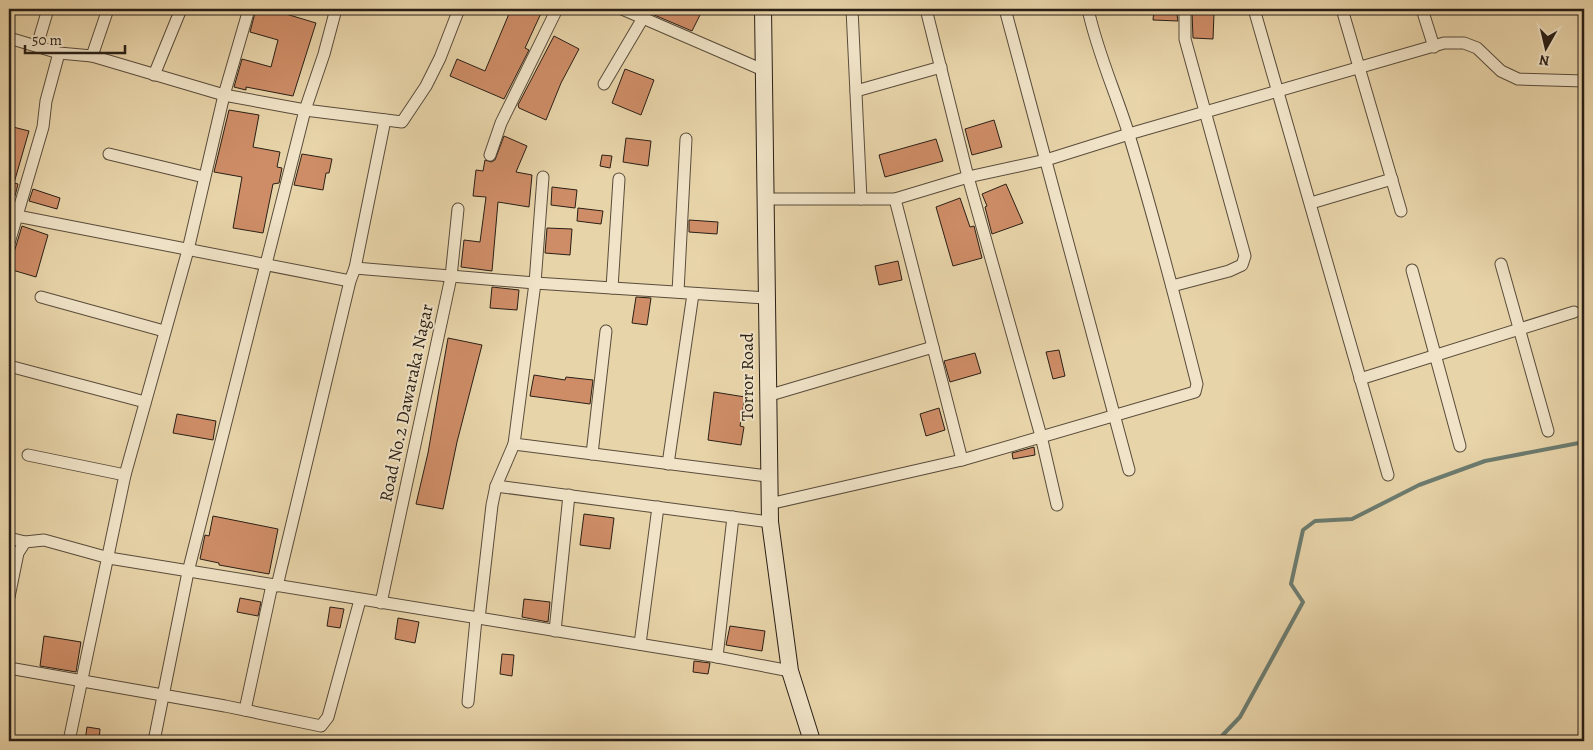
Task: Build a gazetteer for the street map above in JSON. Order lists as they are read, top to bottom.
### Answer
{
  "streets": {
    "street": ["Torror Road", "Road No.2 Dawaraka Nagar"]
  },
  "scale_bar": "50 m",
  "north": "bottom"
}
